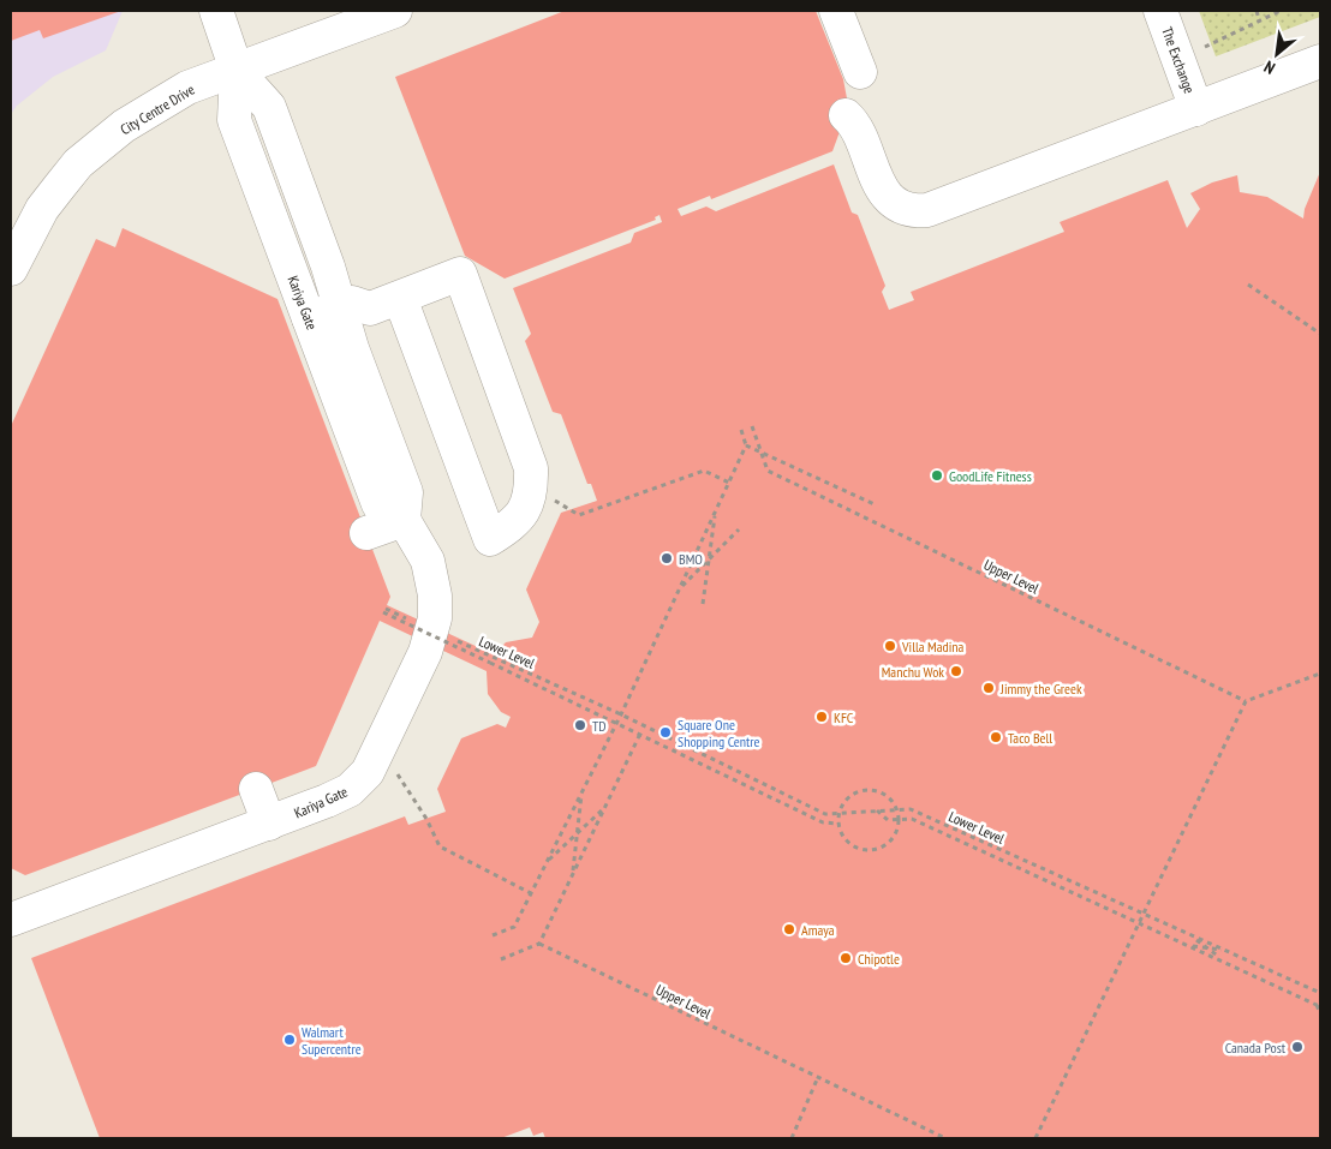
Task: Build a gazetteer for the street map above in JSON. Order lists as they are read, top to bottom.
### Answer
{
  "streets": {
    "street": ["The Exchange", "City Centre Drive", "Kariya Gate"],
    "path": ["Upper Level", "Lower Level"]
  },
  "crossings": [
    ["City Centre Drive", "Kariya Gate"],
    ["Kariya Gate", "Lower Level"]
  ],
  "places": [
    "GoodLife Fitness",
    "BMO",
    "Villa Madina",
    "Manchu Wok",
    "Jimmy the Greek",
    "KFC",
    "TD",
    "Square One Shopping Centre",
    "Taco Bell",
    "Amaya",
    "Chipotle",
    "Walmart Supercentre",
    "Canada Post"
  ],
  "north": "bottom left"
}
